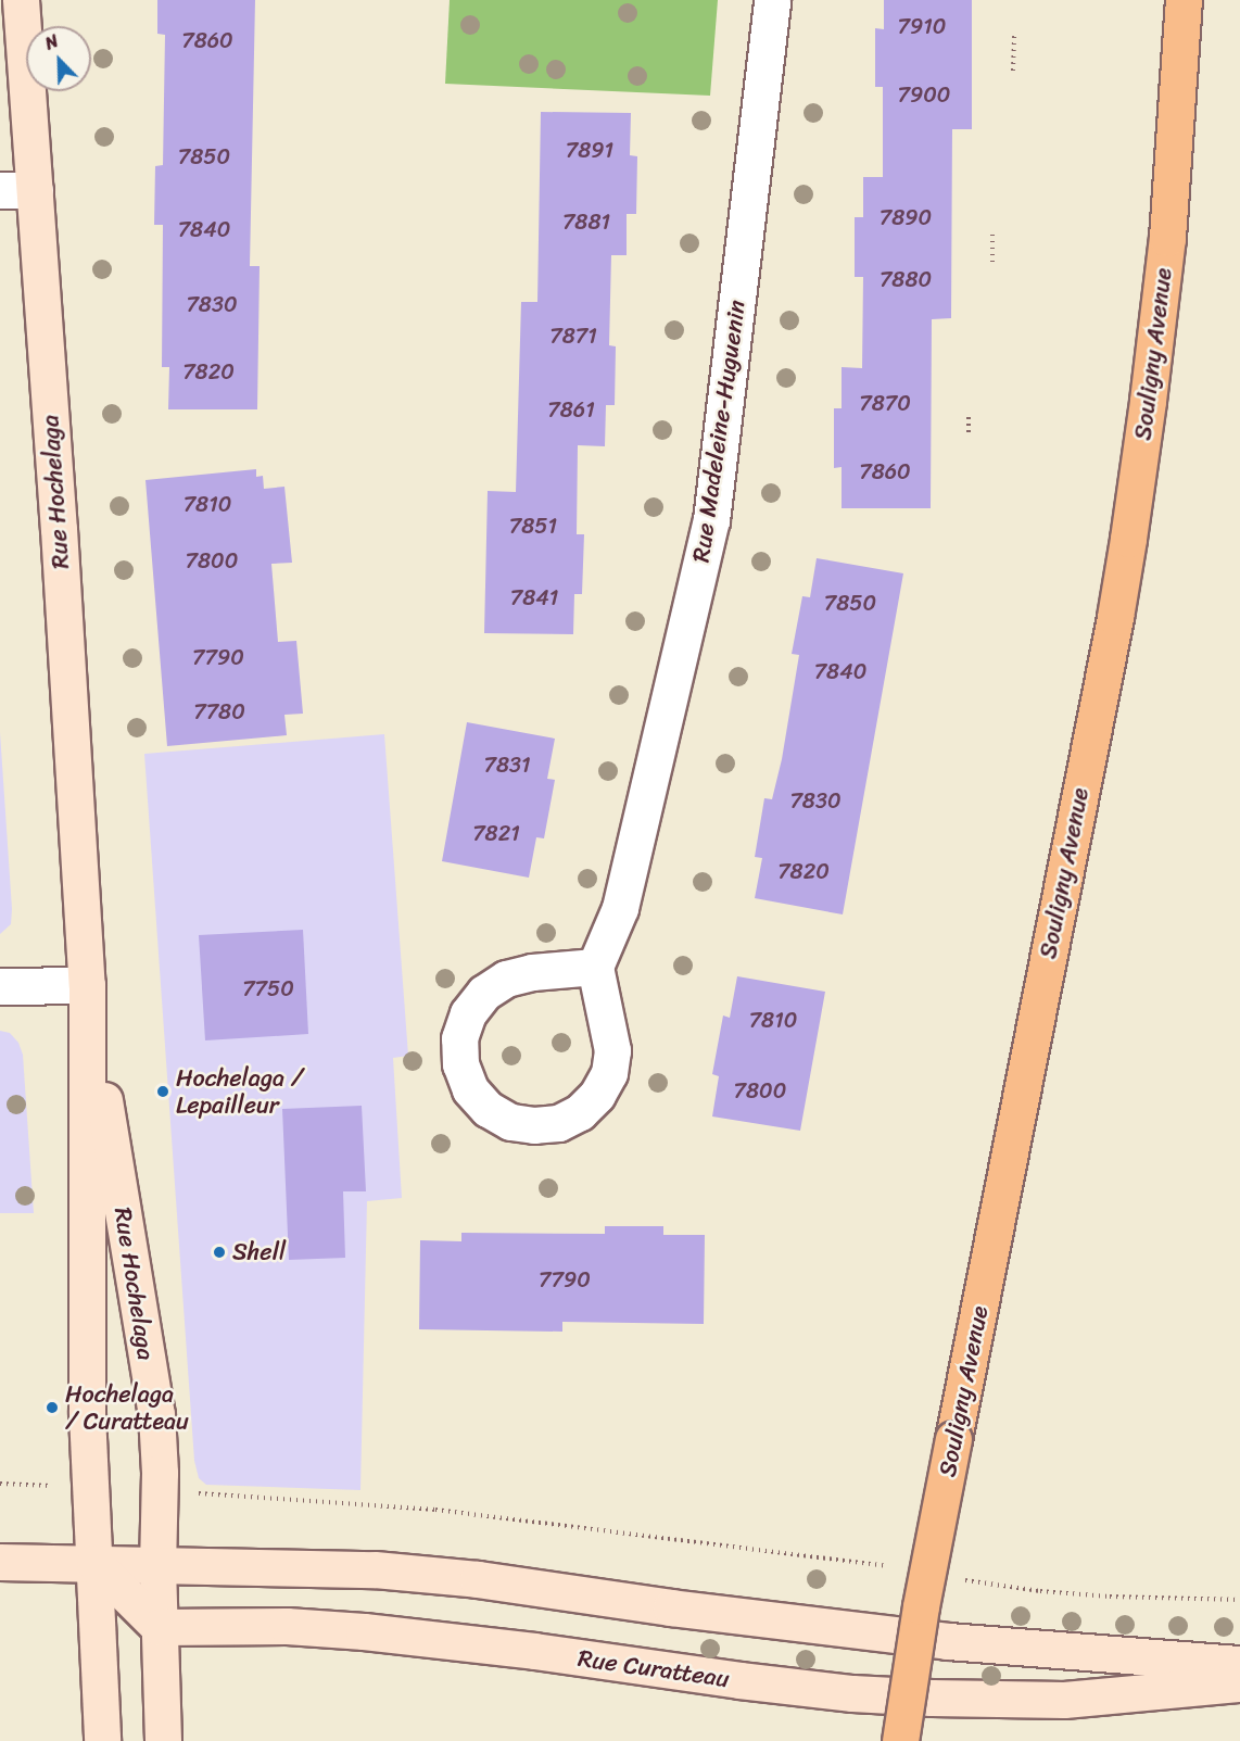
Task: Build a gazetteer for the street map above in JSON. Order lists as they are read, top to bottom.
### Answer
{
  "streets": {
    "highway": ["Souligny Avenue"],
    "main road": ["Rue Hochelaga", "Rue Curatteau"],
    "street": ["Rue Madeleine-Huguenin"]
  },
  "crossings": [
    ["Rue Hochelaga", "Rue Curatteau"]
  ],
  "places": ["Hochelaga / Lepailleur", "Shell", "Hochelaga / Curatteau"],
  "house_numbers": [
    "7910",
    "7860",
    "7900",
    "7891",
    "7850",
    "7890",
    "7881",
    "7840",
    "7880",
    "7830",
    "7871",
    "7820",
    "7870",
    "7861",
    "7860",
    "7810",
    "7851",
    "7800",
    "7841",
    "7850",
    "7790",
    "7840",
    "7780",
    "7831",
    "7830",
    "7821",
    "7820",
    "7750",
    "7810",
    "7800",
    "7790"
  ],
  "north": "top left"
}
